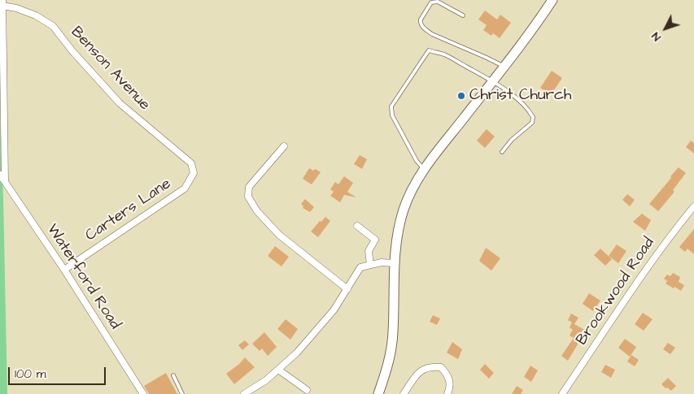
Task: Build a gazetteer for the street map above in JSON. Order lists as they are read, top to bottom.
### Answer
{
  "streets": {
    "street": [
      "Benson Avenue",
      "Carters Lane",
      "Waterford Road",
      "Brookwood Road"
    ]
  },
  "crossings": [
    ["Benson Avenue", "Carters Lane"],
    ["Carters Lane", "Waterford Road"]
  ],
  "places": ["Christ Church"],
  "scale_bar": "100 m",
  "north": "bottom left"
}
